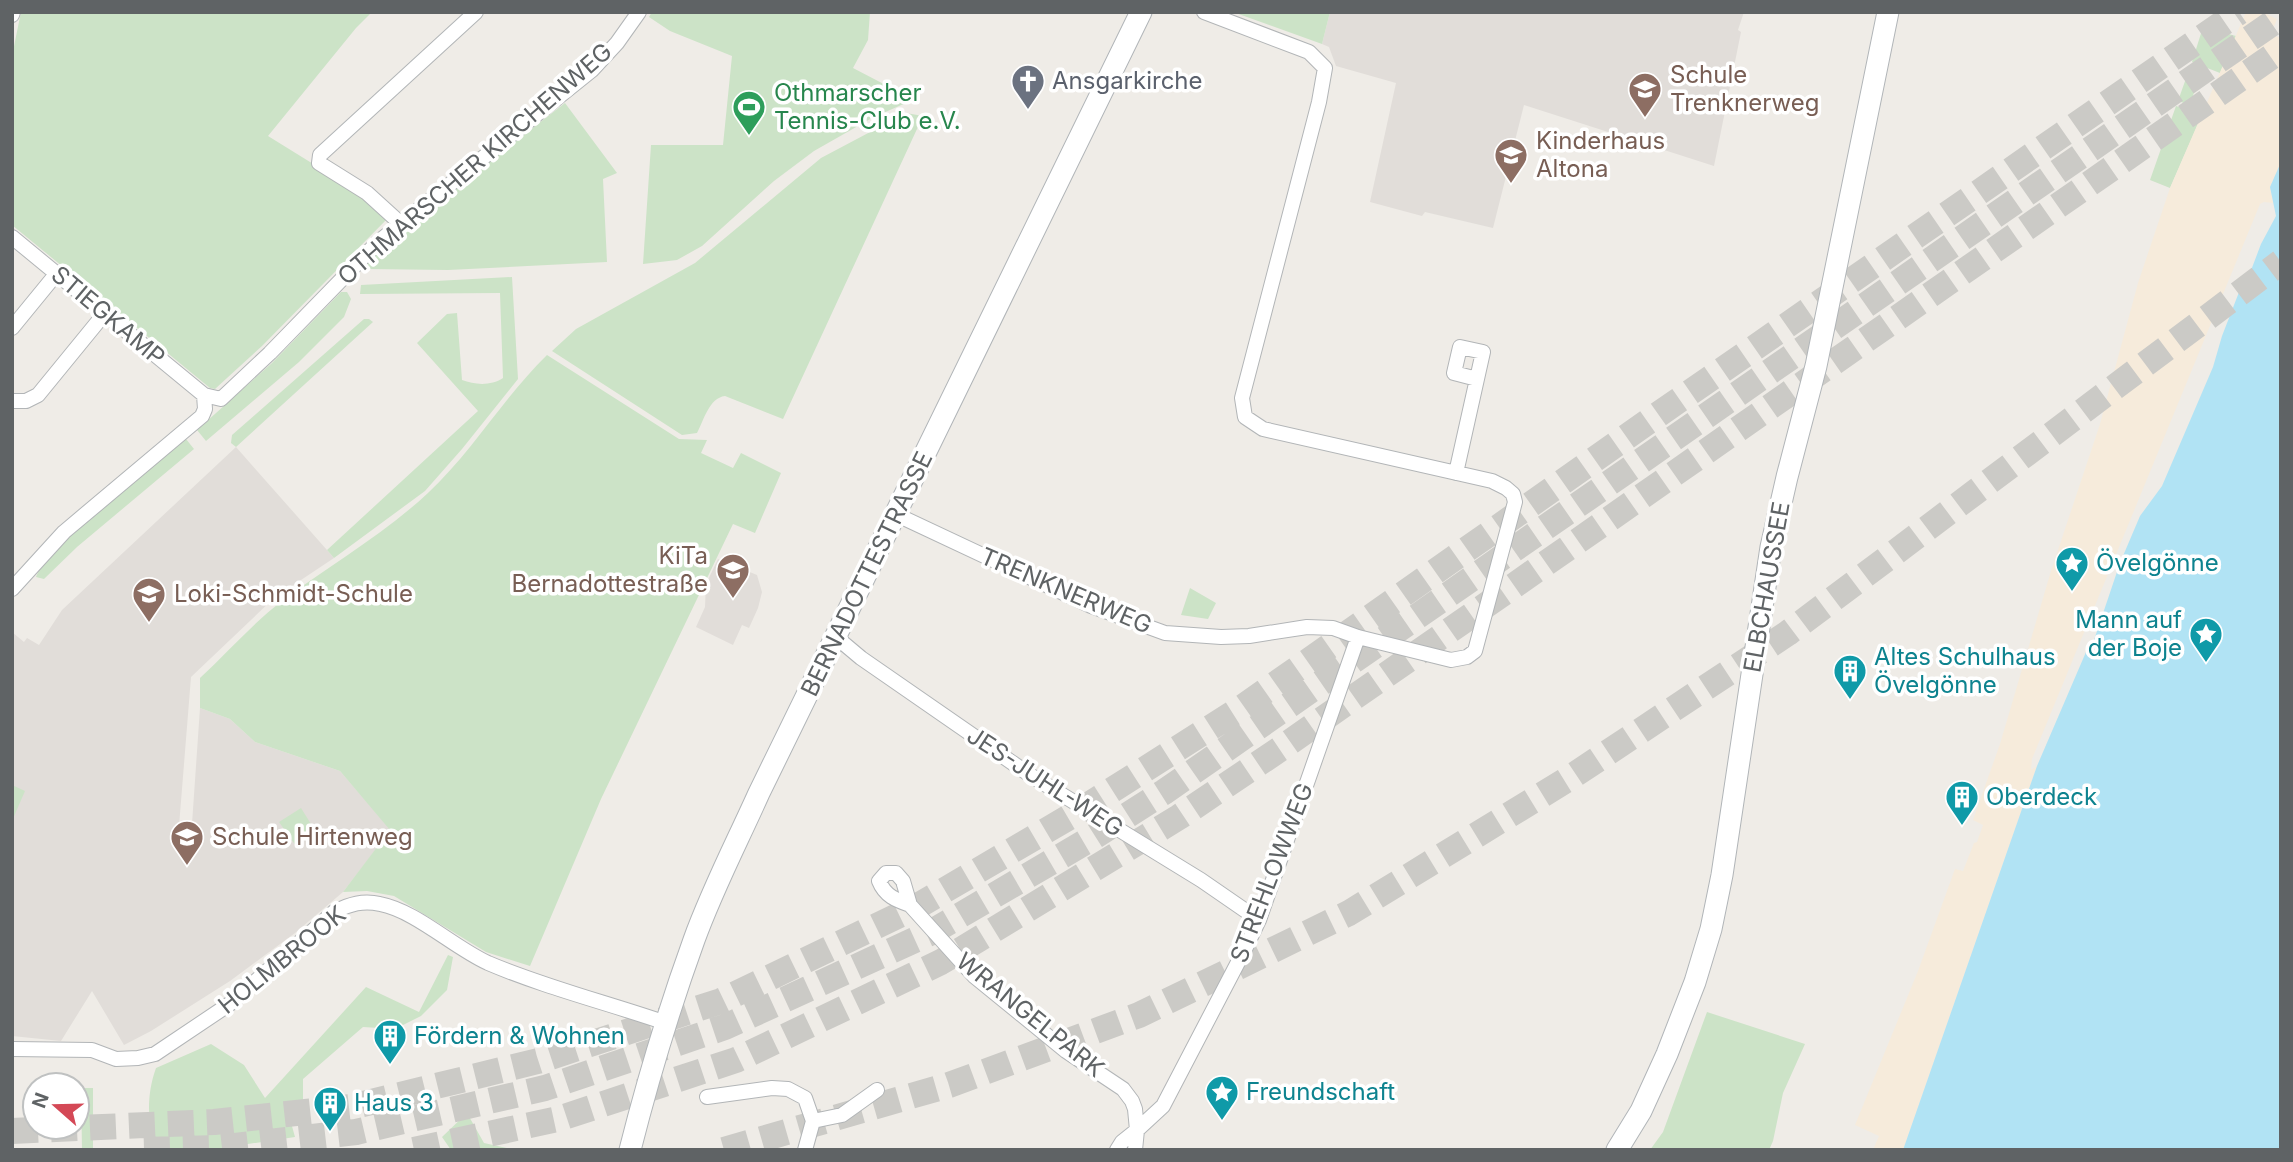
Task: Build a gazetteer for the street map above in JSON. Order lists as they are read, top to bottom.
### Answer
{
  "streets": {
    "street": [
      "OTHMARSCHER KIRCHENWEG",
      "STIEGKAMP",
      "BERNADOTTESTRASSE",
      "ELBCHAUSSEE",
      "TRENKNERWEG",
      "JES-JUHL-WEG",
      "STREHLOWWEG",
      "HOLMBROOK",
      "WRANGELPARK"
    ]
  },
  "crossings": [
    ["OTHMARSCHER KIRCHENWEG", "STIEGKAMP"],
    ["BERNADOTTESTRASSE", "TRENKNERWEG"],
    ["BERNADOTTESTRASSE", "JES-JUHL-WEG"],
    ["BERNADOTTESTRASSE", "HOLMBROOK"],
    ["TRENKNERWEG", "STREHLOWWEG"],
    ["JES-JUHL-WEG", "STREHLOWWEG"],
    ["STREHLOWWEG", "WRANGELPARK"]
  ],
  "places": {
    "church": ["Ansgarkirche"],
    "school or university": [
      "Schule Trenknerweg",
      "Kinderhaus Altona",
      "KiTa Bernadottestraße",
      "Loki-Schmidt-Schule",
      "Schule Hirtenweg"
    ],
    "sports": ["Othmarscher Tennis-Club e.V."],
    "place": ["Övelgönne", "Mann auf der Boje", "Freundschaft"],
    "building": [
      "Altes Schulhaus Övelgönne",
      "Oberdeck",
      "Fördern & Wohnen",
      "Haus 3"
    ]
  },
  "north": "left"
}
